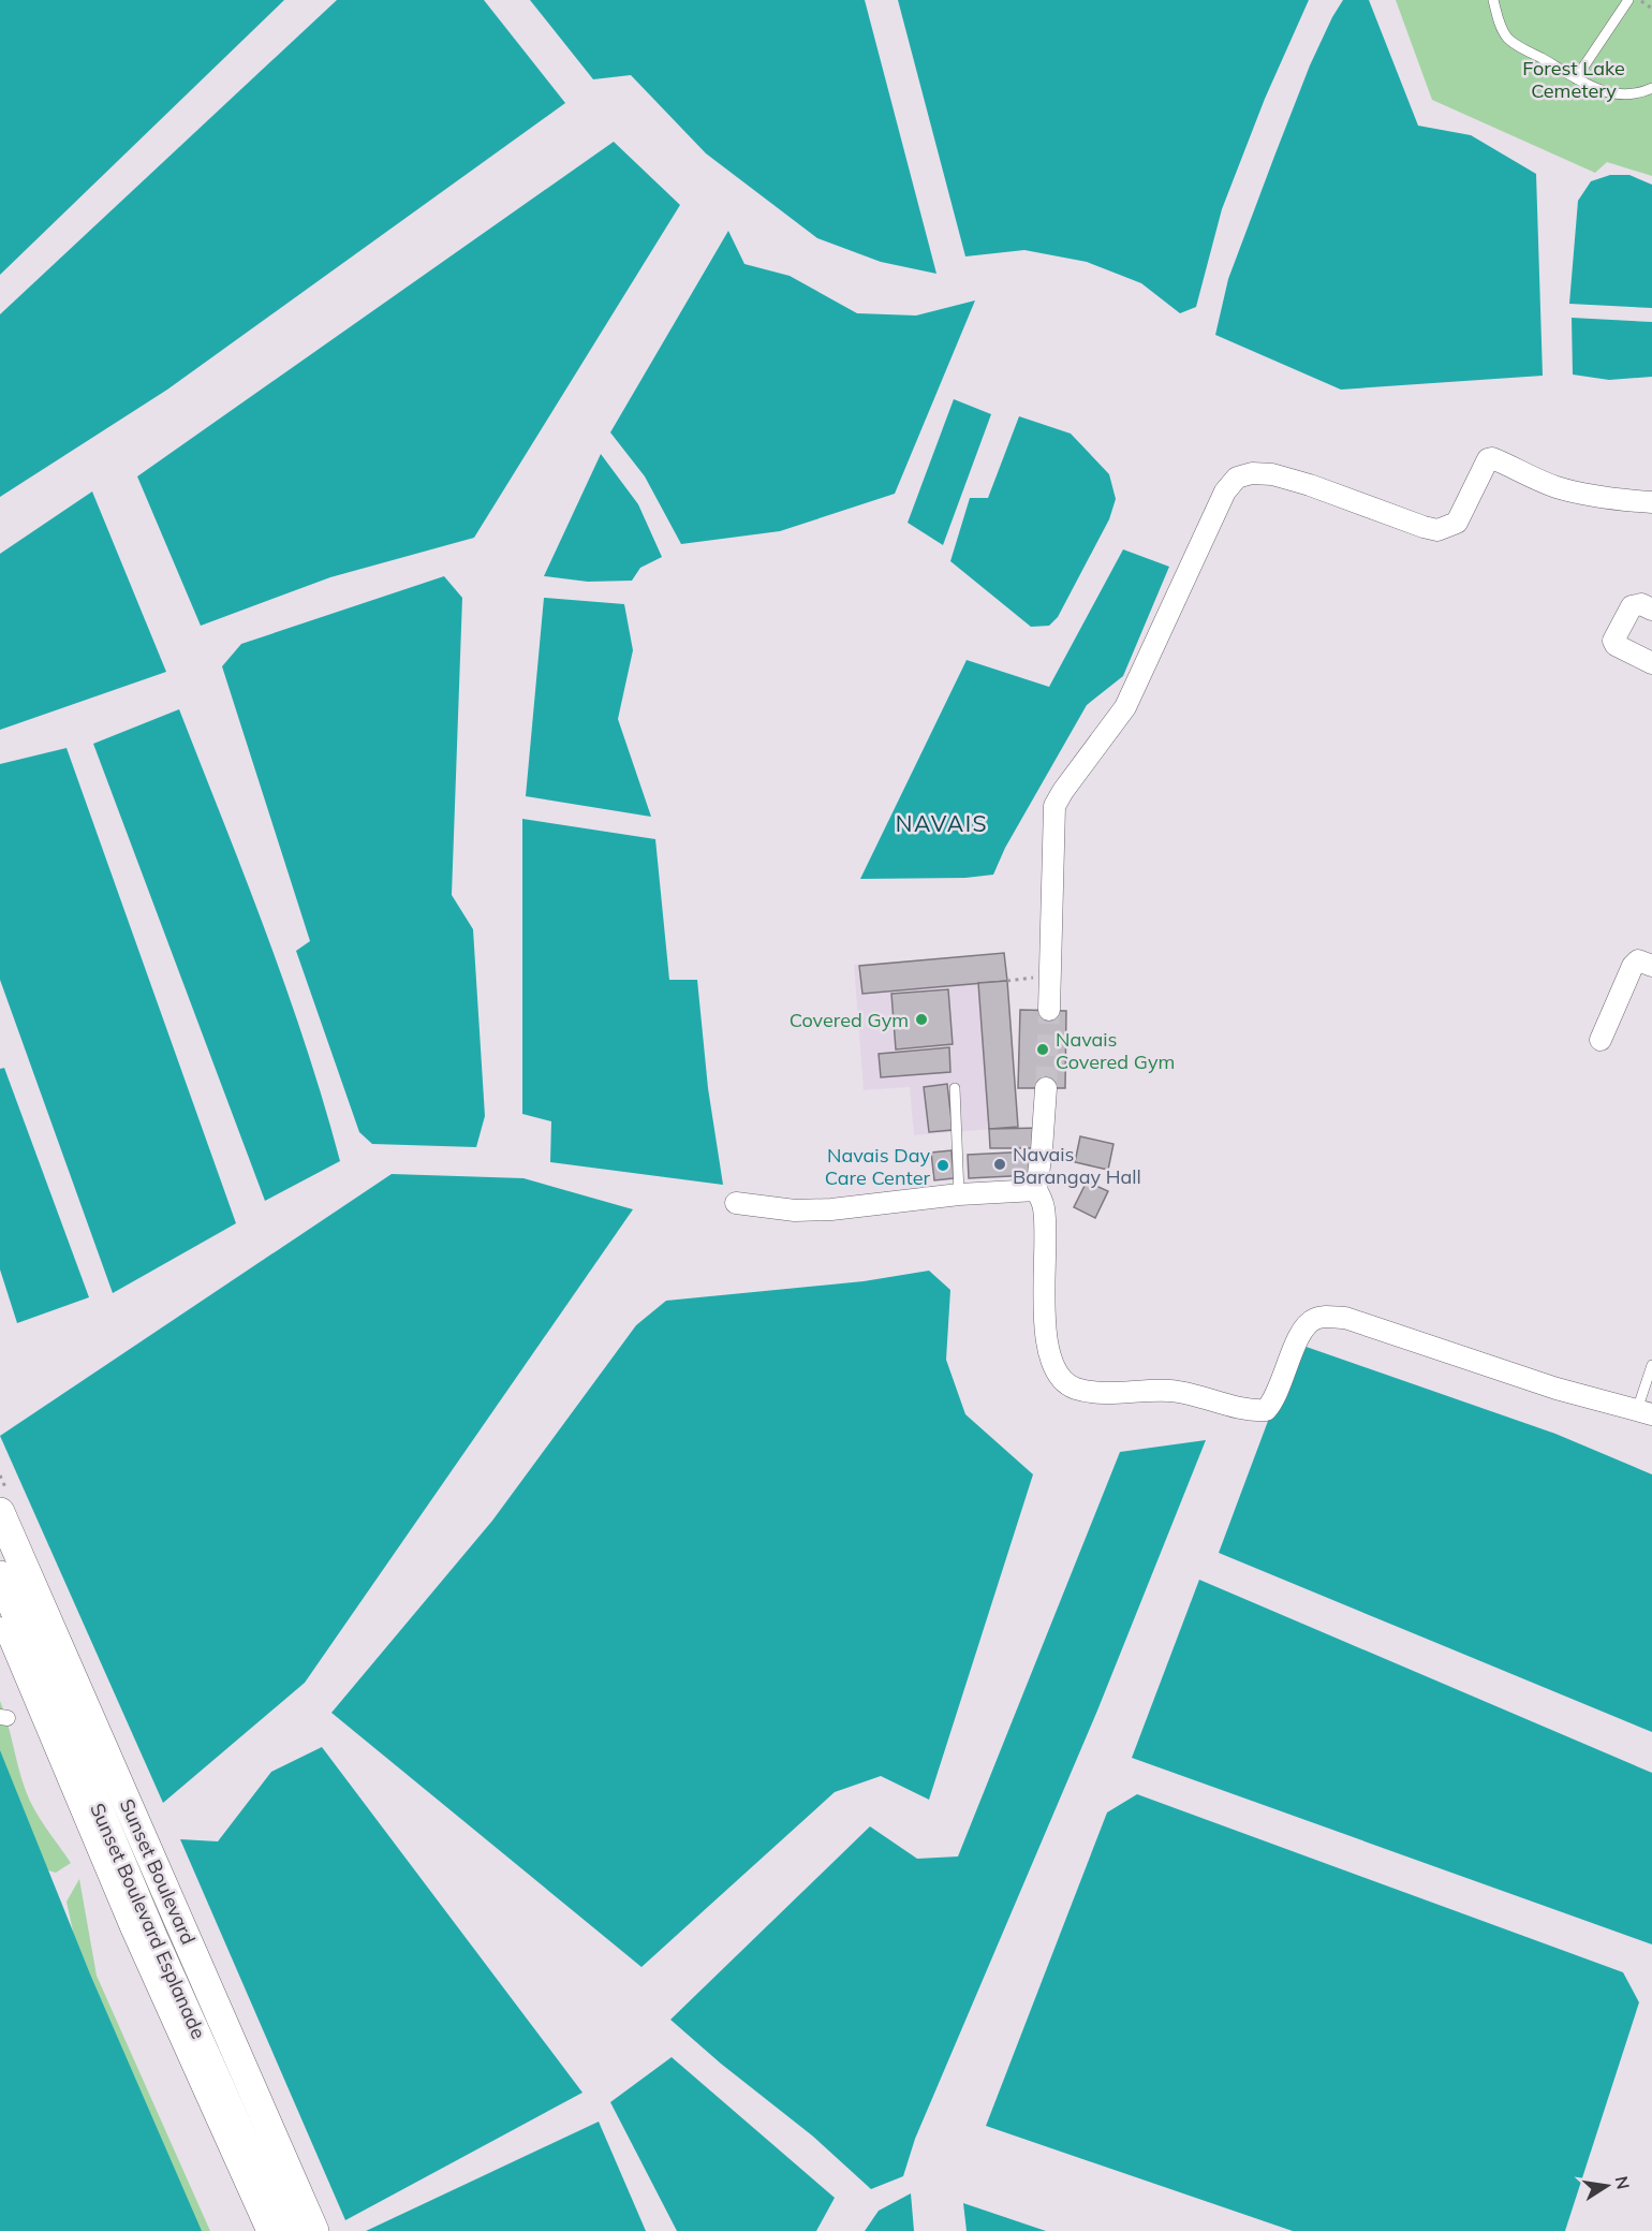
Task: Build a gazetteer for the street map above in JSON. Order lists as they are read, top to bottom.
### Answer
{
  "streets": {
    "main road": ["Sunset Boulevard"],
    "street": ["Sunset Boulevard Esplanade"]
  },
  "districts": ["NAVAIS"],
  "parks": ["Forest Lake Cemetery"],
  "places": [
    "Covered Gym",
    "Navais Covered Gym",
    "Navais Barangay Hall",
    "Navais Day Care Center"
  ],
  "north": "right"
}
